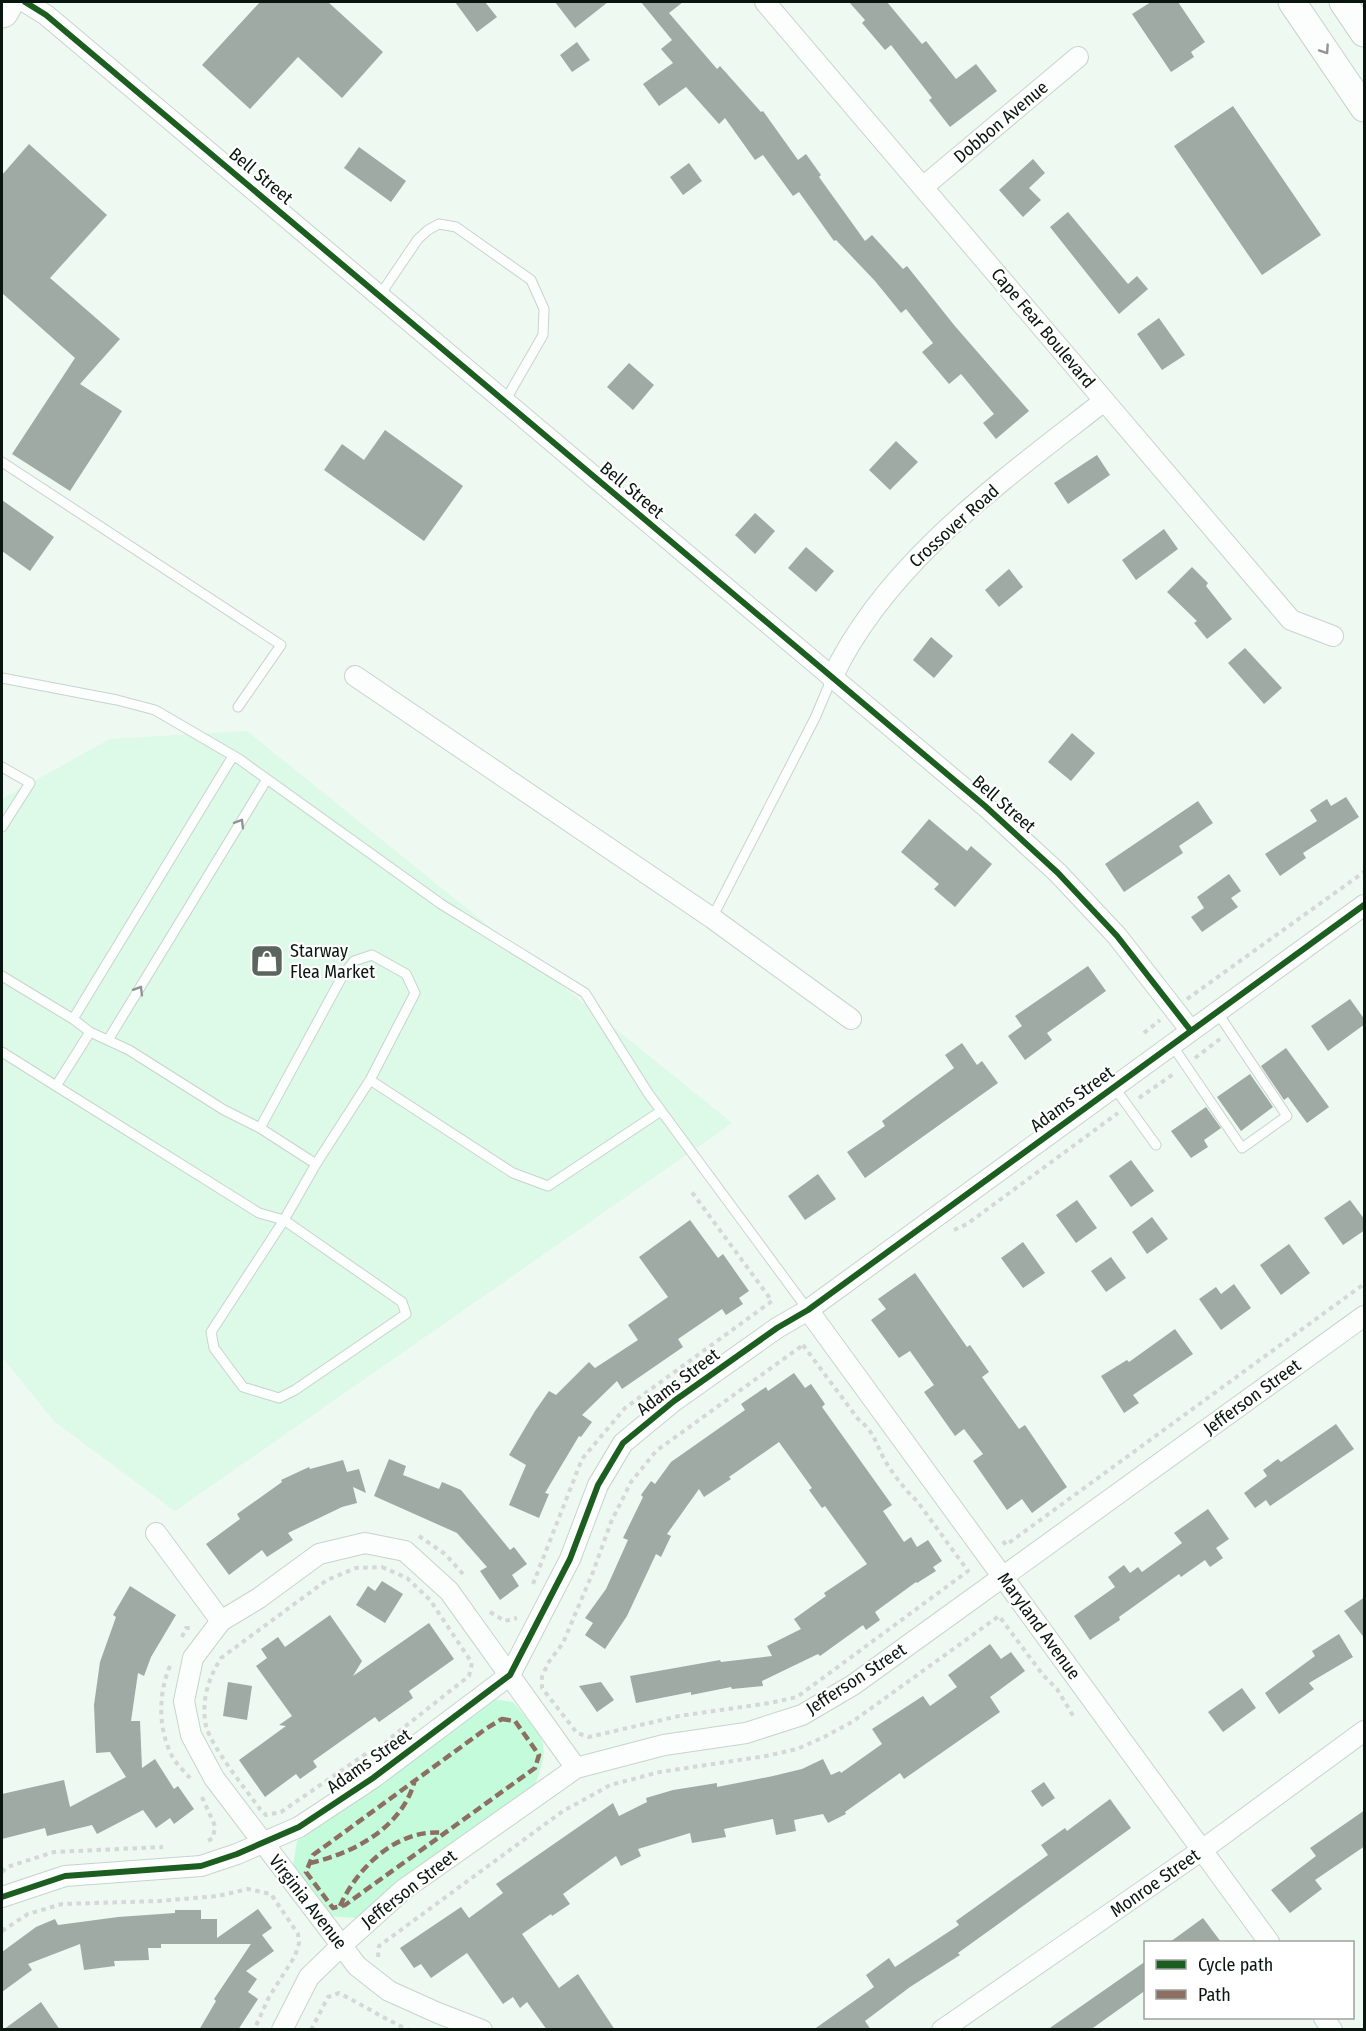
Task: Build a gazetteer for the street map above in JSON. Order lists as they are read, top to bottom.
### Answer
{
  "streets": {
    "street": [
      "Dobbon Avenue",
      "Bell Street",
      "Cape Fear Boulevard",
      "Crossover Road",
      "Adams Street",
      "Jefferson Street",
      "Maryland Avenue",
      "Monroe Street",
      "Virginia Avenue"
    ]
  },
  "crossings": [
    ["Dobbon Avenue", "Cape Fear Boulevard"],
    ["Bell Street", "Crossover Road"],
    ["Bell Street", "Adams Street"],
    ["Cape Fear Boulevard", "Crossover Road"],
    ["Adams Street", "Maryland Avenue"],
    ["Adams Street", "Virginia Avenue"],
    ["Jefferson Street", "Maryland Avenue"],
    ["Jefferson Street", "Virginia Avenue"],
    ["Maryland Avenue", "Monroe Street"]
  ],
  "places": {
    "shop": ["Starway Flea Market"]
  },
  "legend": ["Cycle path", "Path"]
}
